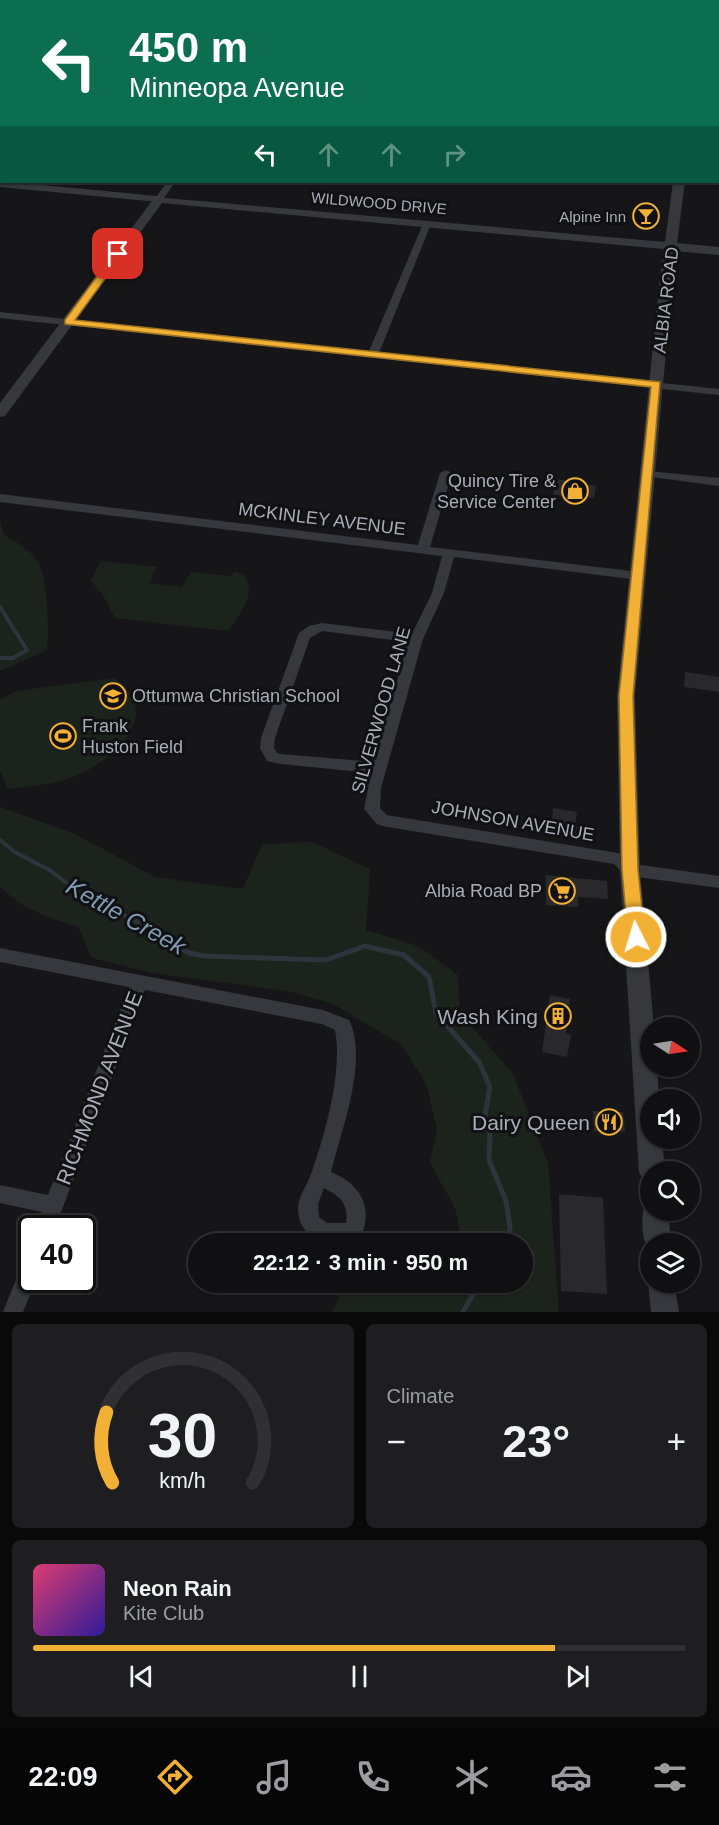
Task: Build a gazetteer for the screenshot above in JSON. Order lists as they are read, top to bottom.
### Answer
{
  "streets": {
    "street": [
      "WILDWOOD DRIVE",
      "ALBIA ROAD",
      "MCKINLEY AVENUE",
      "SILVERWOOD LANE",
      "JOHNSON AVENUE",
      "RICHMOND AVENUE"
    ]
  },
  "crossings": [
    ["WILDWOOD DRIVE", "ALBIA ROAD"],
    ["ALBIA ROAD", "MCKINLEY AVENUE"],
    ["ALBIA ROAD", "JOHNSON AVENUE"],
    ["MCKINLEY AVENUE", "SILVERWOOD LANE"],
    ["SILVERWOOD LANE", "JOHNSON AVENUE"]
  ],
  "water": ["Kettle Creek"],
  "places": {
    "bar": ["Alpine Inn"],
    "shop": ["Quincy Tire & Service Center"],
    "school or university": ["Ottumwa Christian School"],
    "sports": ["Frank Huston Field"],
    "supermarket": ["Albia Road BP"],
    "building": ["Wash King"],
    "restaurant": ["Dairy Queen"]
  },
  "north": "right",
  "page": {
    "turn": ["450 m", "Minneopa Avenue"],
    "limit": "40",
    "trip": "22:12 · 3 min · 950 m",
    "tile": "Climate",
    "heat": ["−", "23°", "+"],
    "song": ["Neon Rain", "Kite Club"],
    "tabs": "22:09",
    "gauge": ["30", "km/h"]
  }
}
